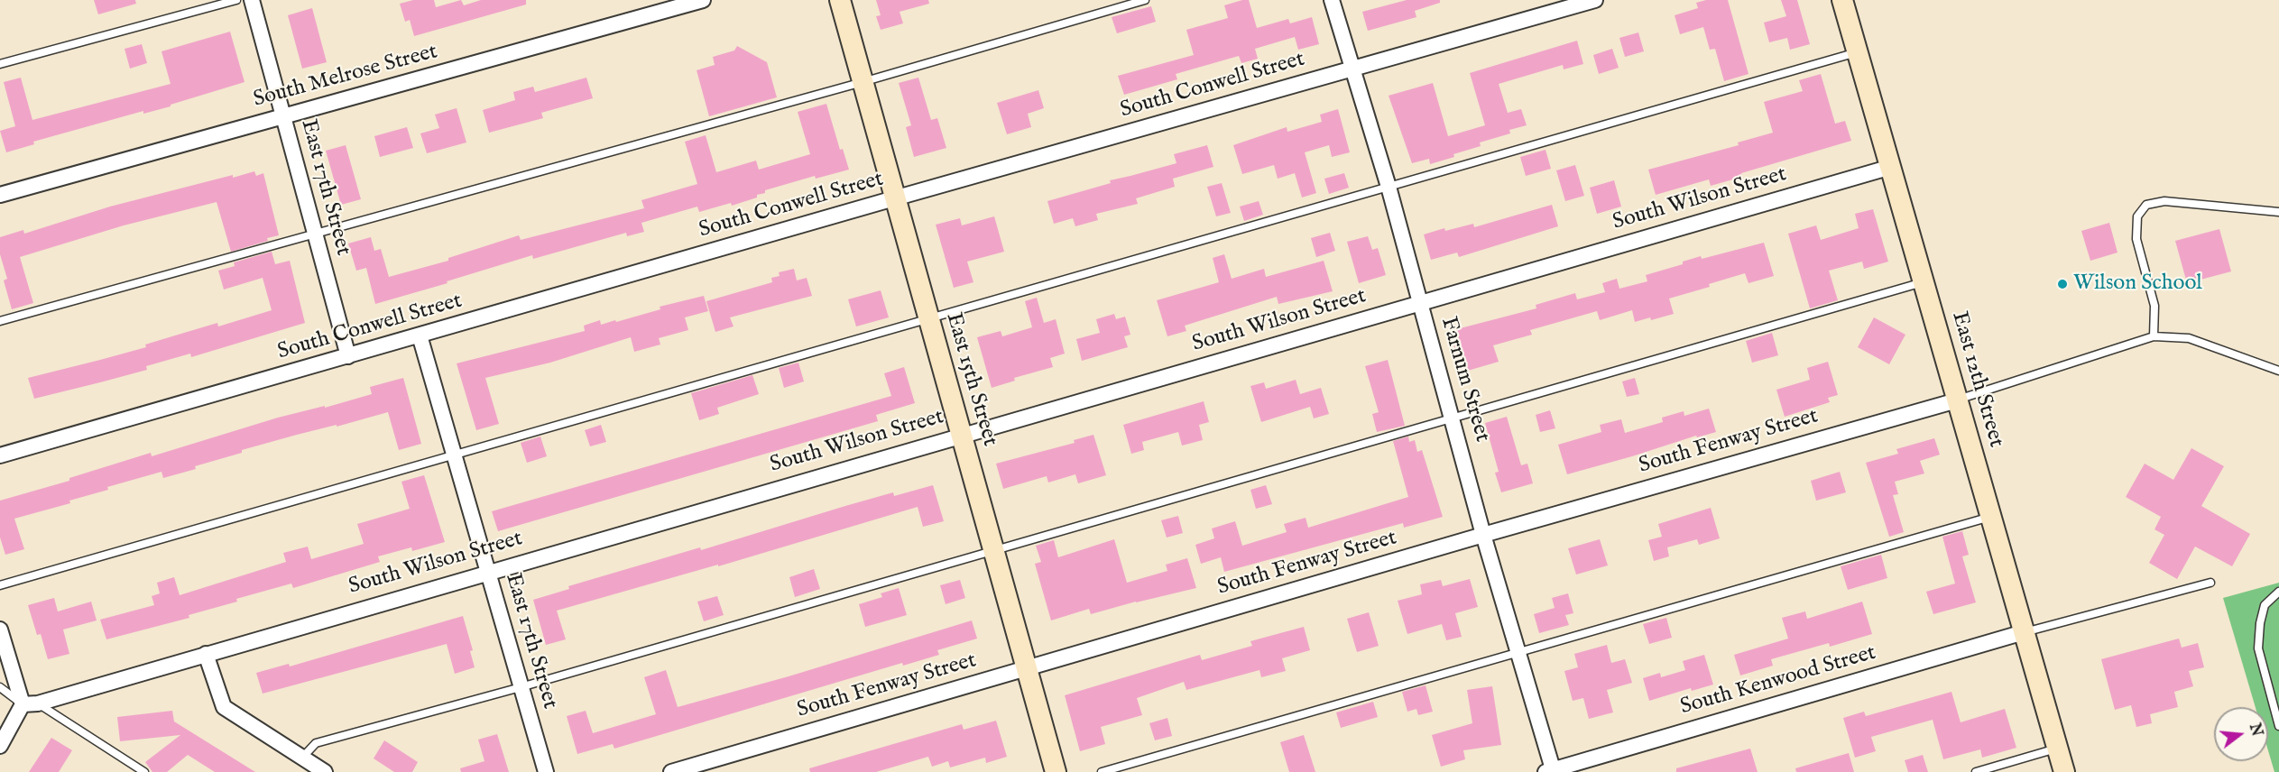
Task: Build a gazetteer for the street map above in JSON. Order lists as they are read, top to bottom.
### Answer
{
  "streets": {
    "street": [
      "South Melrose Street",
      "South Conwell Street",
      "East 17th Street",
      "South Wilson Street",
      "East 15th Street",
      "Farnum Street",
      "East 12th Street",
      "South Fenway Street",
      "South Kenwood Street"
    ]
  },
  "crossings": [
    ["South Melrose Street", "East 17th Street"],
    ["South Conwell Street", "East 17th Street"],
    ["South Conwell Street", "East 15th Street"],
    ["South Conwell Street", "Farnum Street"],
    ["East 17th Street", "South Wilson Street"],
    ["South Wilson Street", "East 15th Street"],
    ["South Wilson Street", "Farnum Street"],
    ["South Wilson Street", "East 12th Street"],
    ["East 15th Street", "South Fenway Street"],
    ["Farnum Street", "South Fenway Street"],
    ["Farnum Street", "South Kenwood Street"],
    ["East 12th Street", "South Fenway Street"],
    ["East 12th Street", "South Kenwood Street"]
  ],
  "places": ["Wilson School"],
  "north": "right"
}
